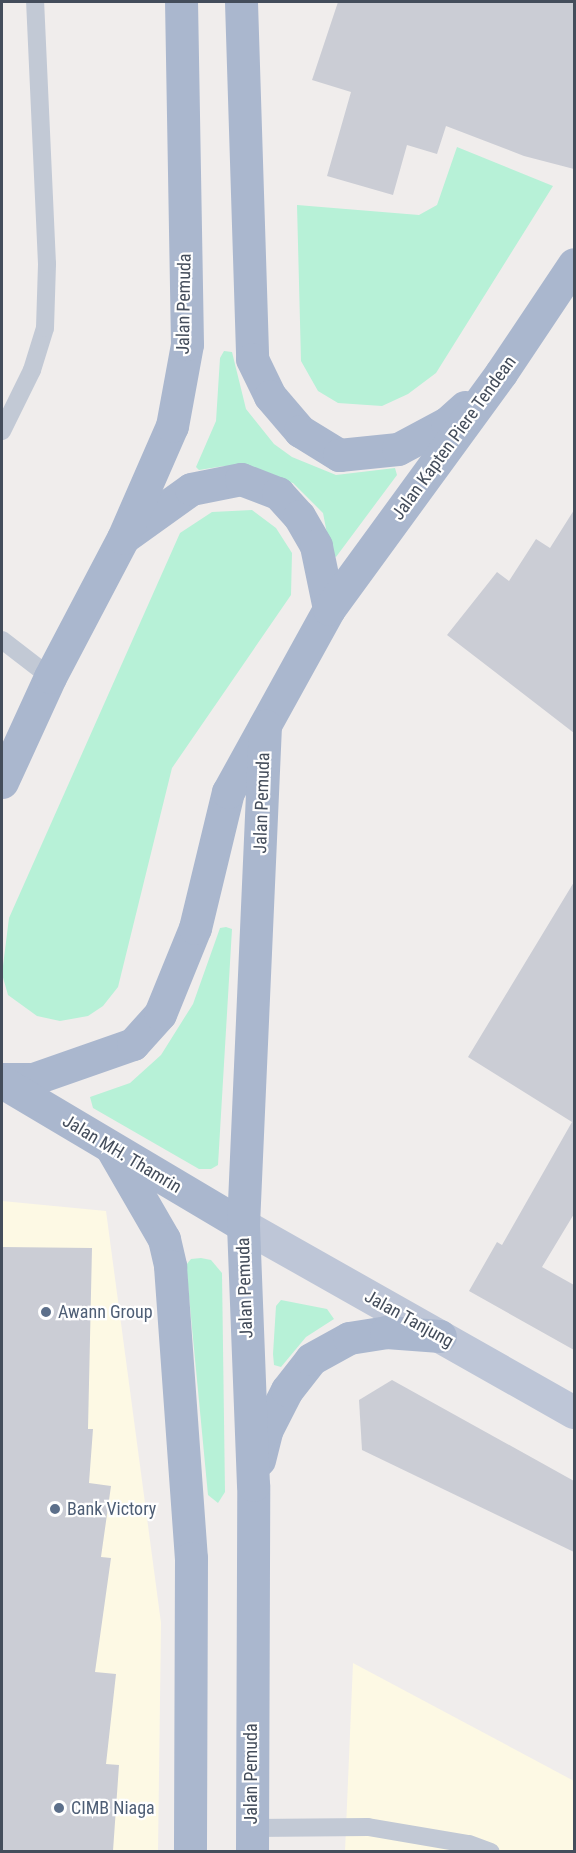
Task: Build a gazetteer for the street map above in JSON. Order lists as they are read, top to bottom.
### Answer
{
  "streets": {
    "main road": [
      "Jalan Pemuda",
      "Jalan Kapten Piere Tendean",
      "Jalan MH. Thamrin",
      "Jalan Tanjung"
    ]
  },
  "crossings": [
    ["Jalan Pemuda", "Jalan Kapten Piere Tendean"],
    ["Jalan Pemuda", "Jalan MH. Thamrin"],
    ["Jalan Pemuda", "Jalan Tanjung"],
    ["Jalan MH. Thamrin", "Jalan Tanjung"]
  ],
  "places": ["Awann Group", "Bank Victory", "CIMB Niaga"]
}
